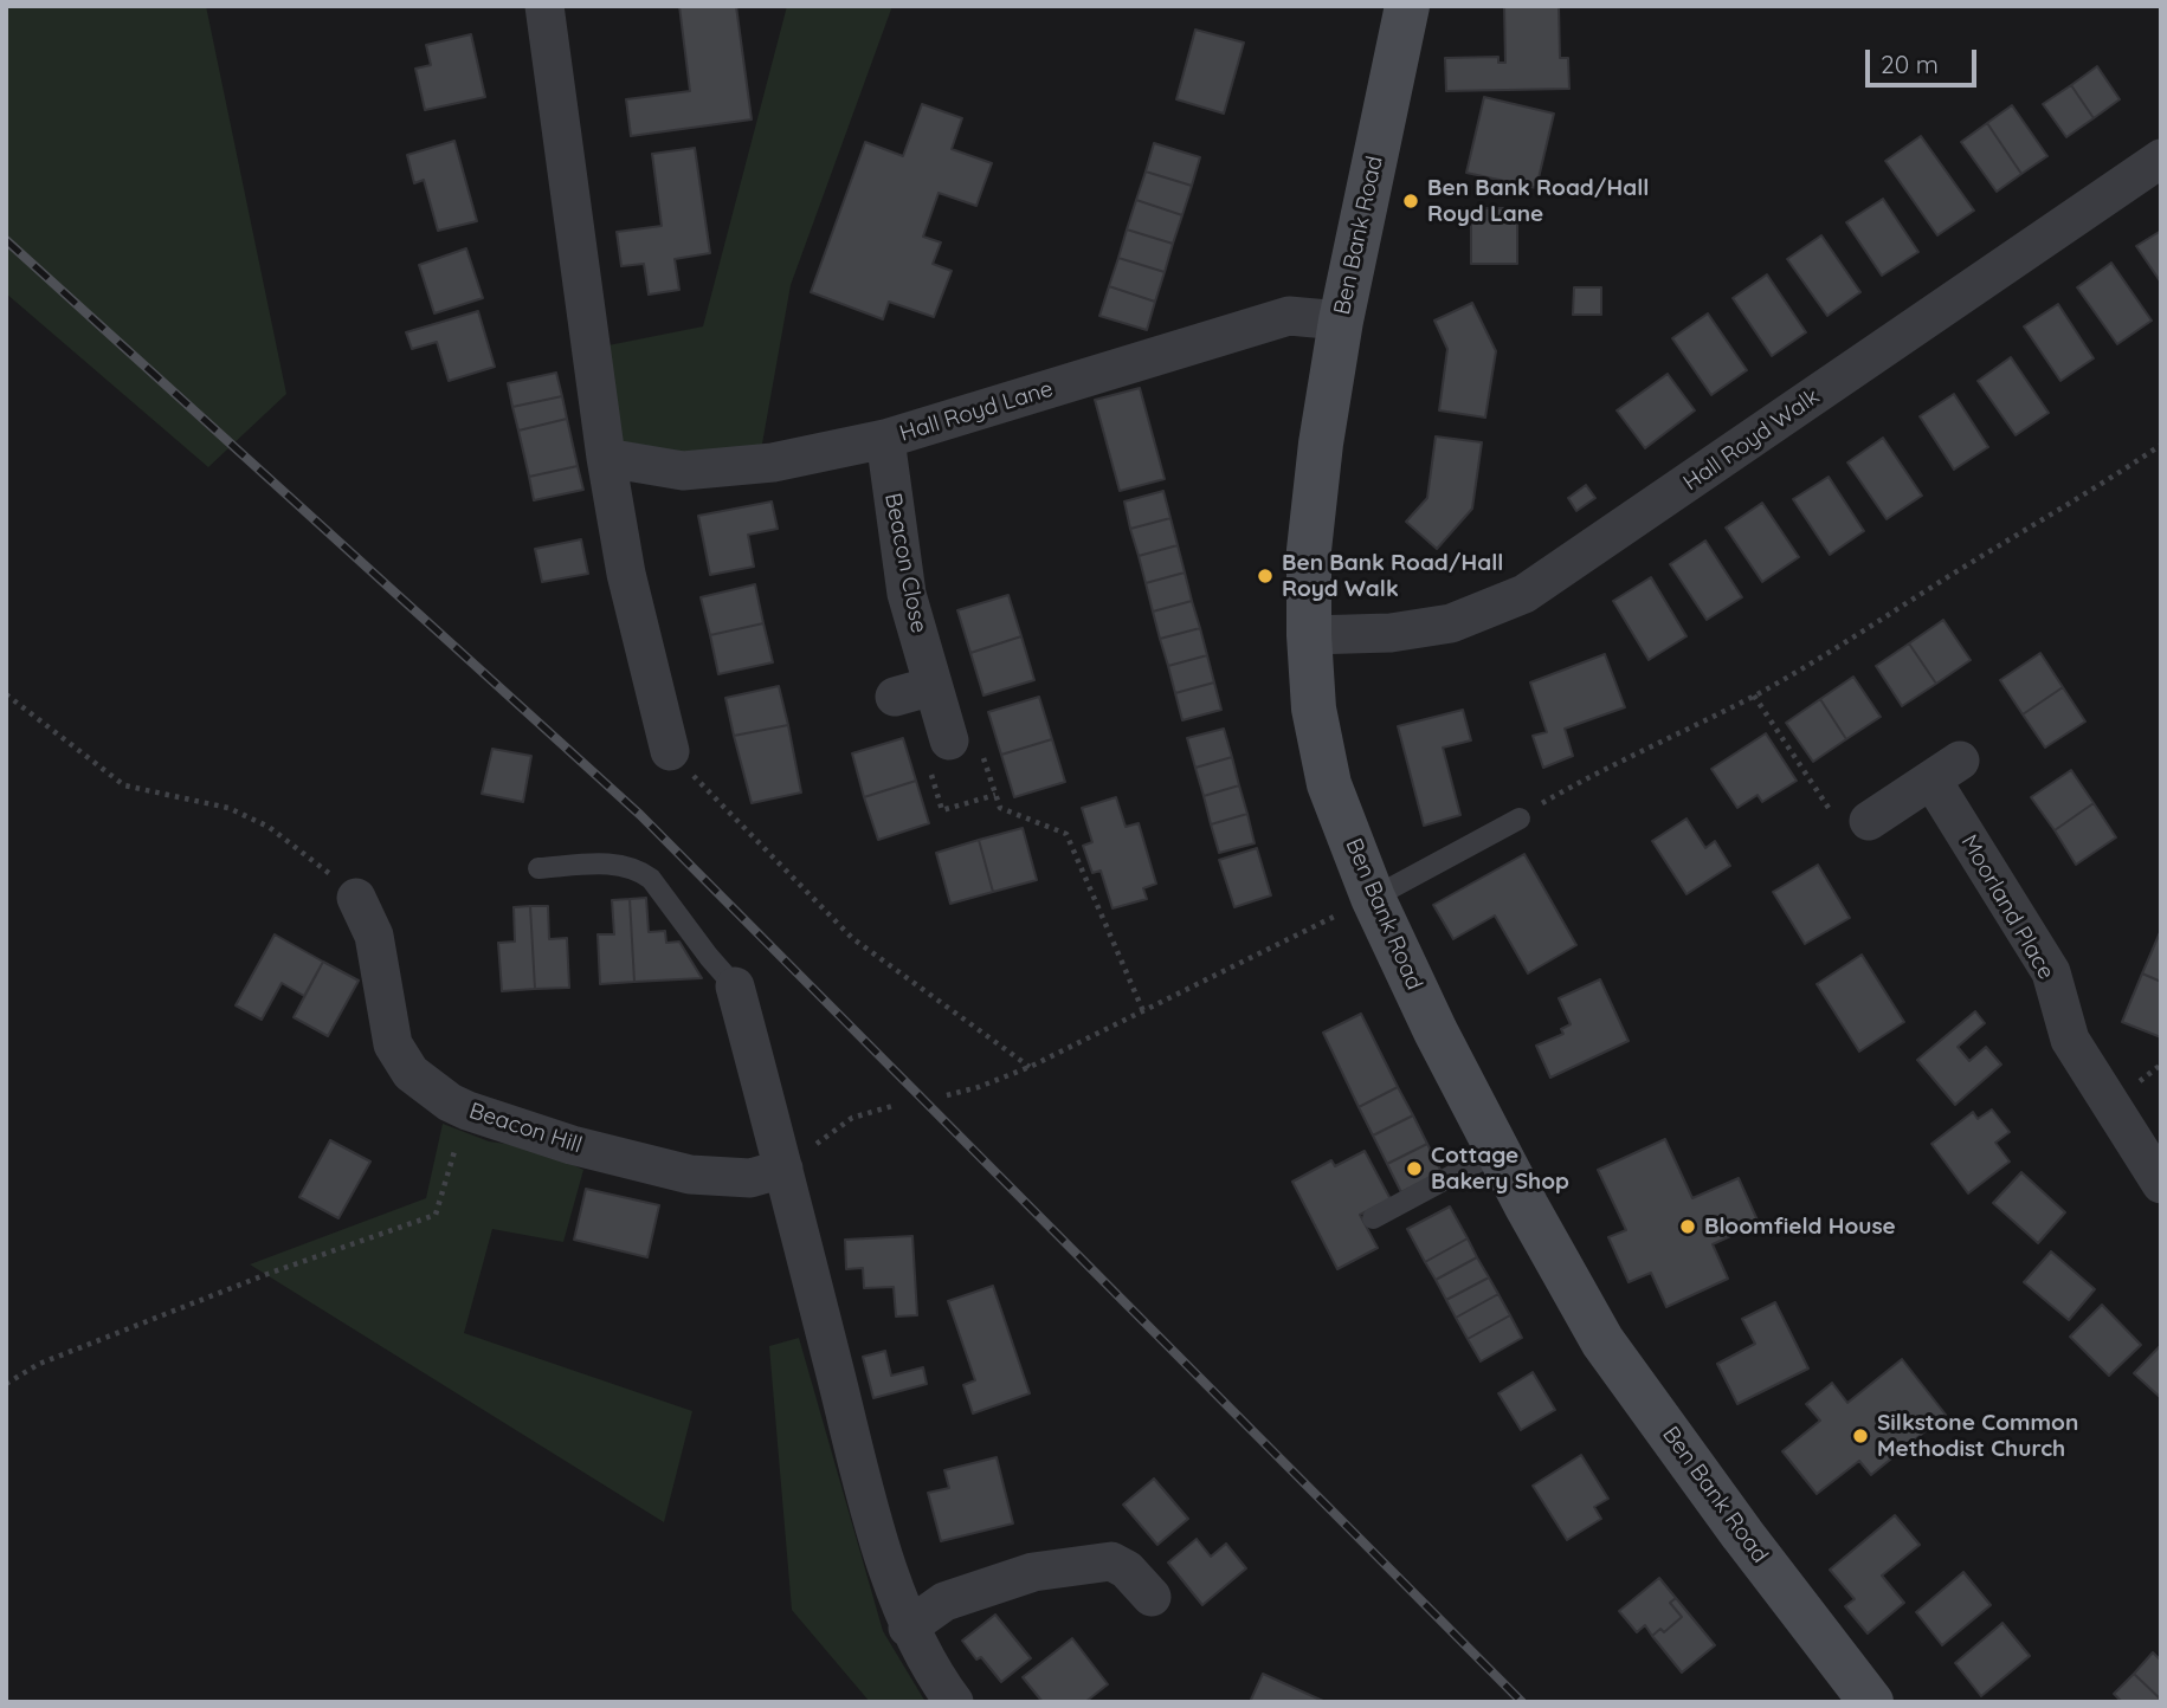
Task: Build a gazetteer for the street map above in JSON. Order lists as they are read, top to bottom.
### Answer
{
  "streets": {
    "main road": ["Ben Bank Road"],
    "street": [
      "Hall Royd Lane",
      "Hall Royd Walk",
      "Beacon Close",
      "Moorland Place",
      "Beacon Hill"
    ]
  },
  "crossings": [
    ["Ben Bank Road", "Hall Royd Lane"],
    ["Ben Bank Road", "Hall Royd Walk"],
    ["Hall Royd Lane", "Beacon Close"]
  ],
  "places": [
    "Ben Bank Road/Hall Royd Lane",
    "Ben Bank Road/Hall Royd Walk",
    "Cottage Bakery Shop",
    "Bloomfield House",
    "Silkstone Common Methodist Church"
  ],
  "scale_bar": "20 m"
}
